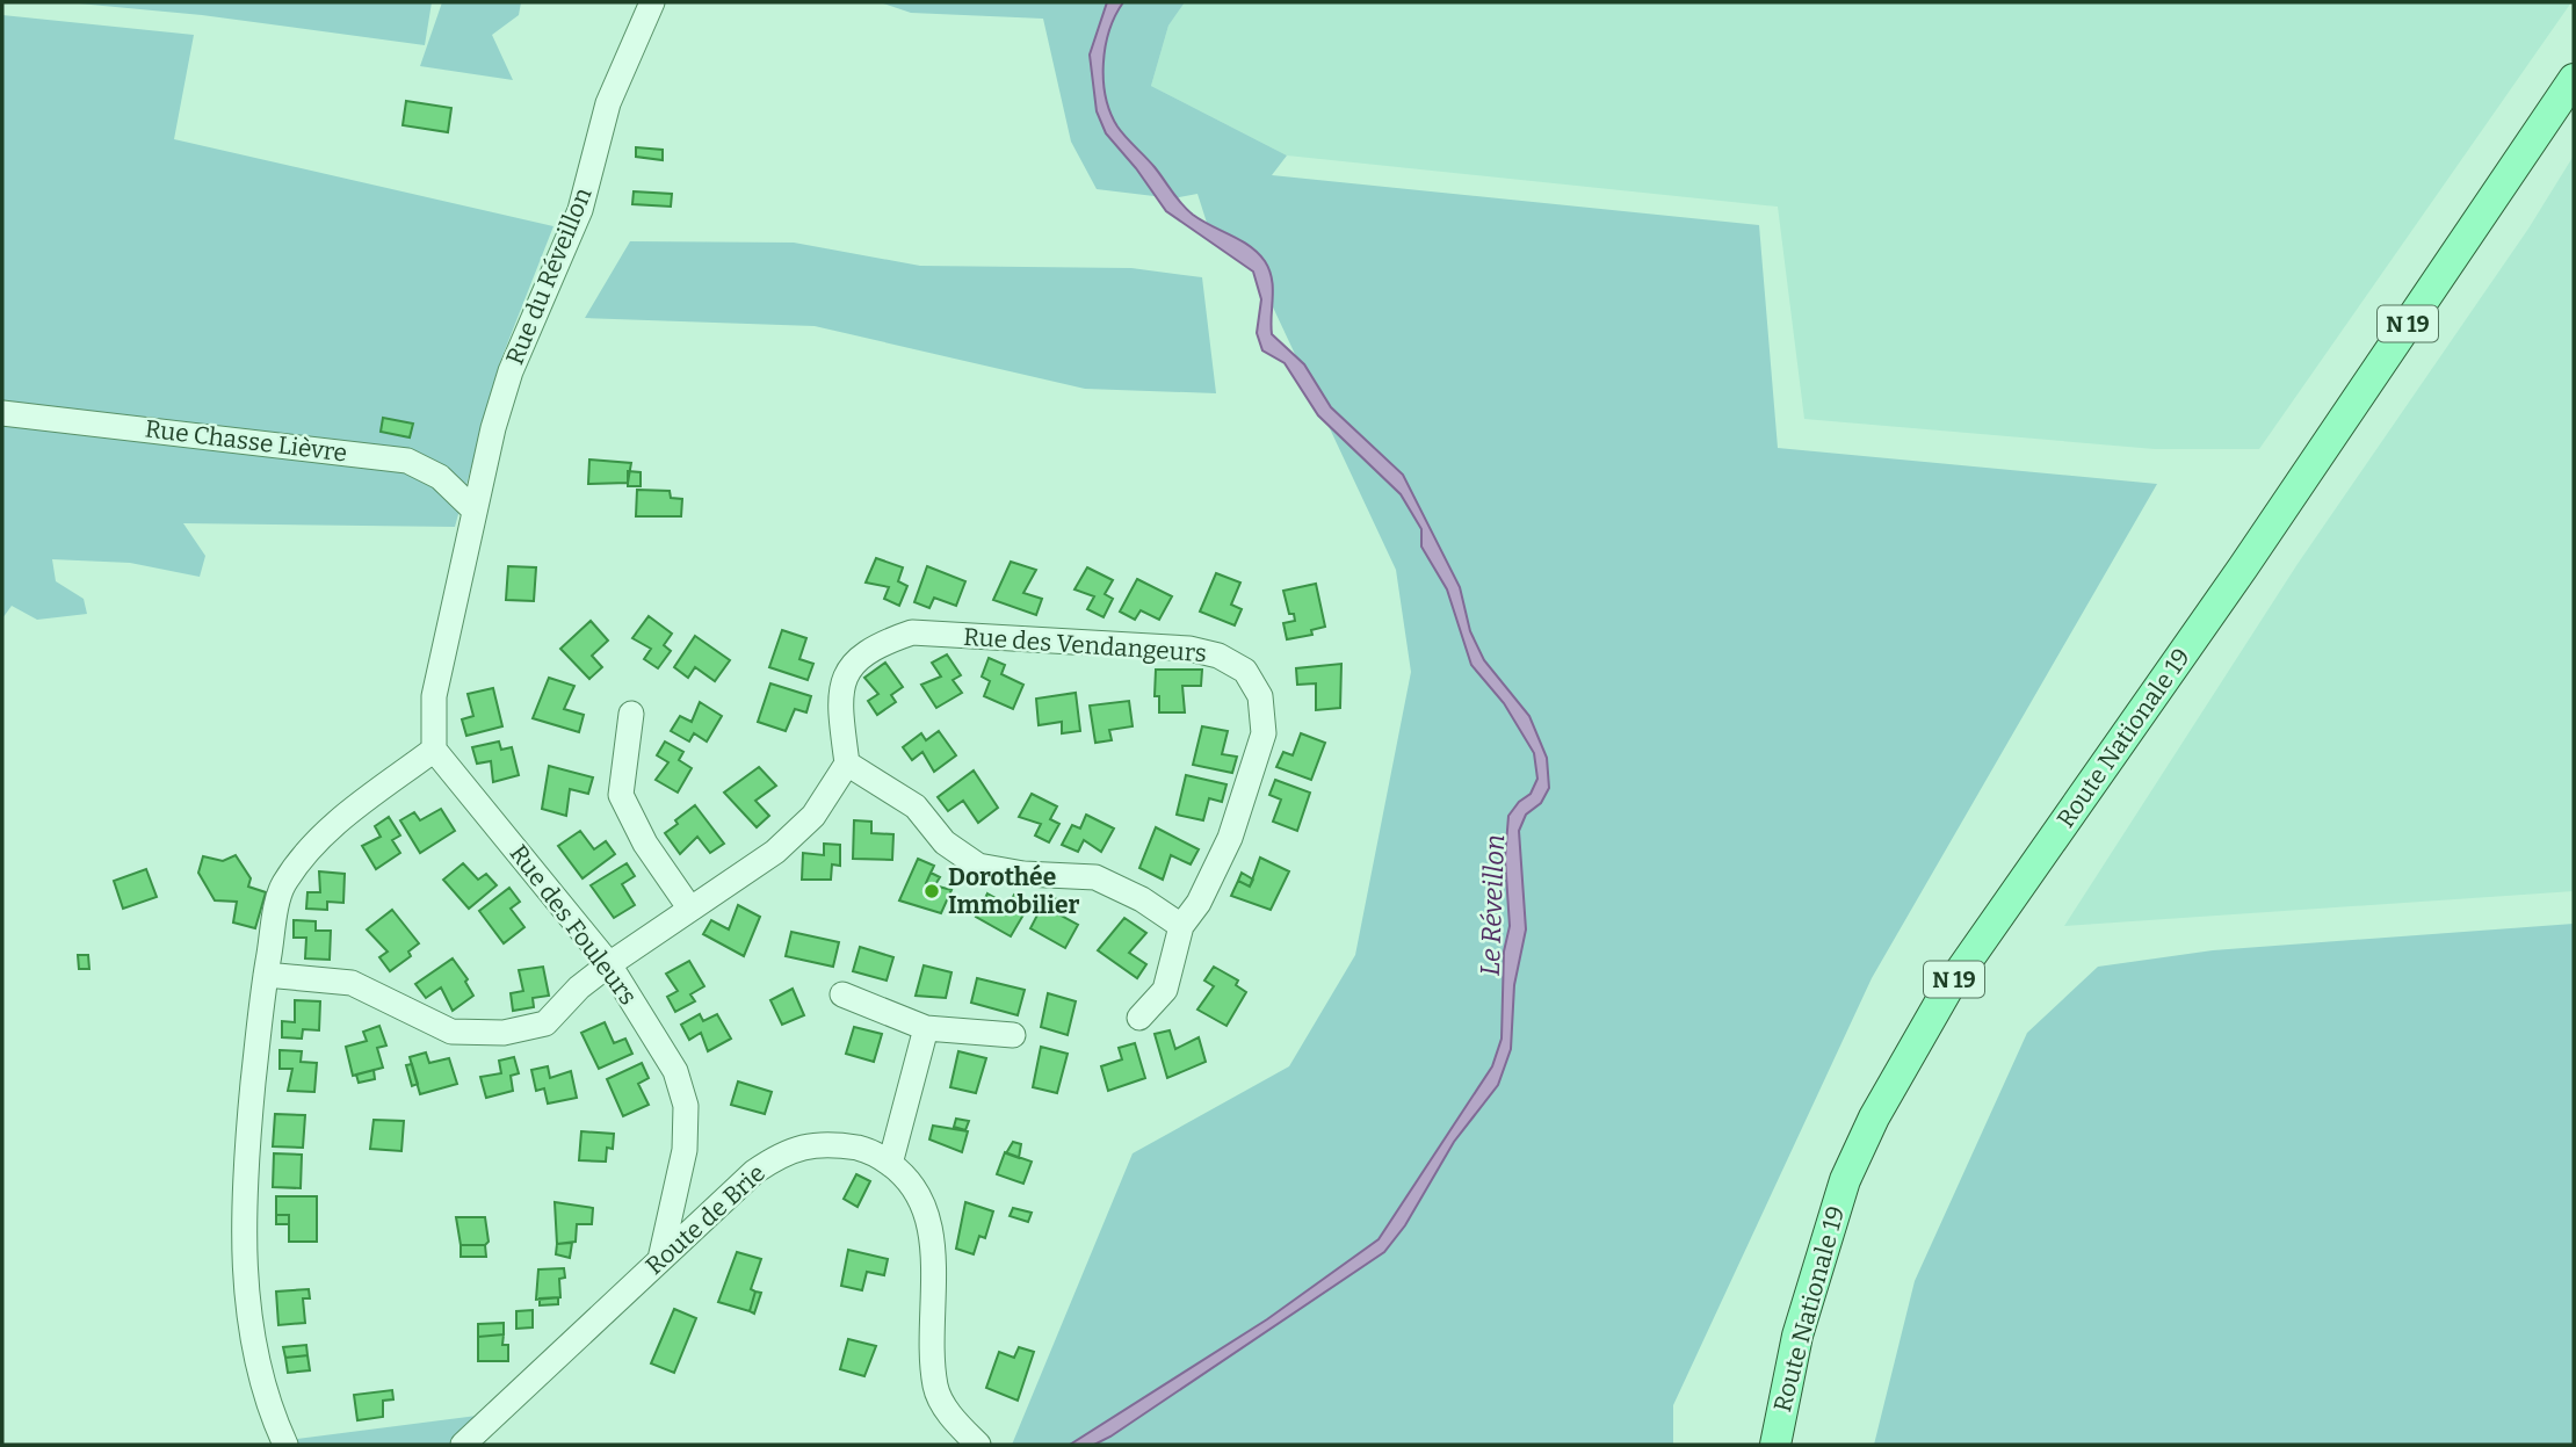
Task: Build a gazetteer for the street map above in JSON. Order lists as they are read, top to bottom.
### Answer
{
  "streets": {
    "main road": ["N 19", "Route Nationale 19"],
    "street": [
      "Rue du Réveillon",
      "Rue Chasse Lièvre",
      "Rue des Vendangeurs",
      "Rue des Fouleurs",
      "Route de Brie"
    ]
  },
  "crossings": [
    ["Rue du Réveillon", "Rue Chasse Lièvre"],
    ["Rue du Réveillon", "Rue des Fouleurs"],
    ["Rue des Fouleurs", "Route de Brie"]
  ],
  "water": ["Le Réveillon"],
  "places": ["Dorothée Immobilier"]
}
